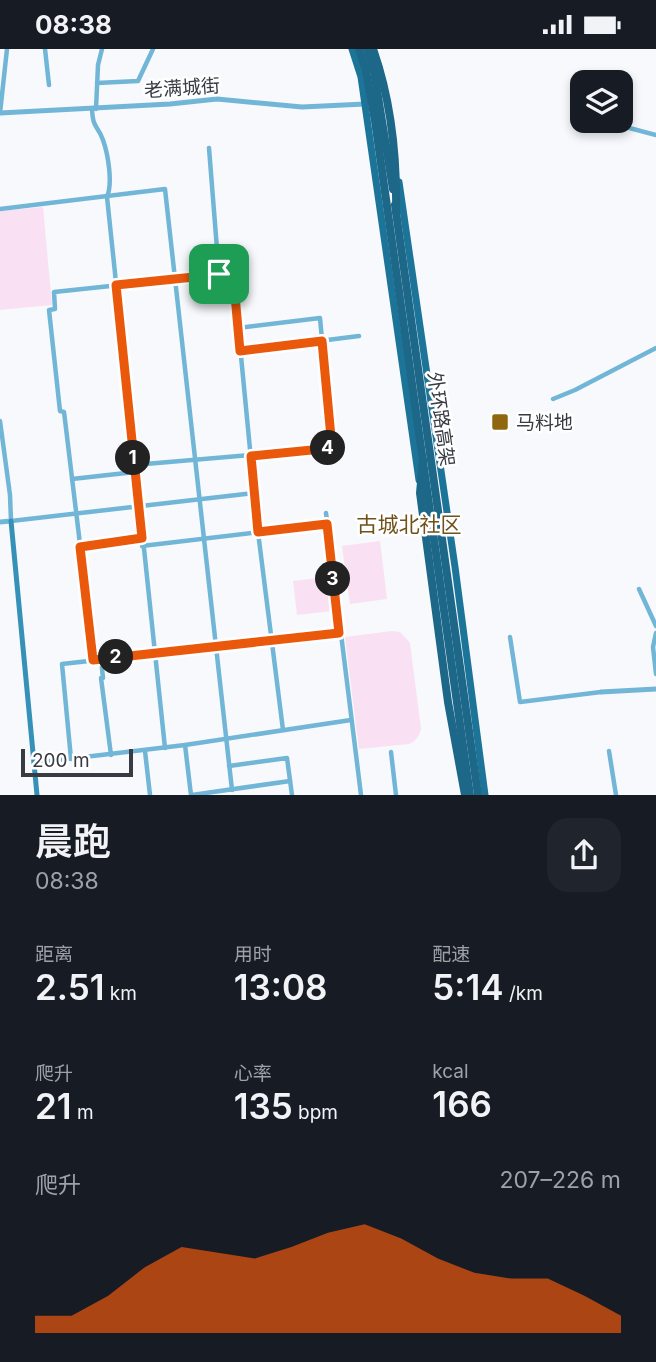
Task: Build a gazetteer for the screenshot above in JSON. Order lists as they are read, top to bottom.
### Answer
{
  "streets": {
    "highway": ["外环路高架"],
    "street": ["老满城街"]
  },
  "districts": ["古城北社区"],
  "places": {
    "transit": ["马料地"]
  },
  "scale_bar": "200 m",
  "page": {
    "status": "08:38",
    "pins": [
      "4",
      "1",
      "3",
      "2"
    ],
    "scale": "200 m",
    "heading": ["晨跑", "08:38"],
    "stats": [
      ["距离", "2.51 km"],
      ["用时", "13:08"],
      ["配速", "5:14 /km"],
      ["爬升", "21 m"],
      ["心率", "135 bpm"],
      ["kcal", "166"]
    ],
    "chart": ["爬升", "207–226 m"]
  }
}
